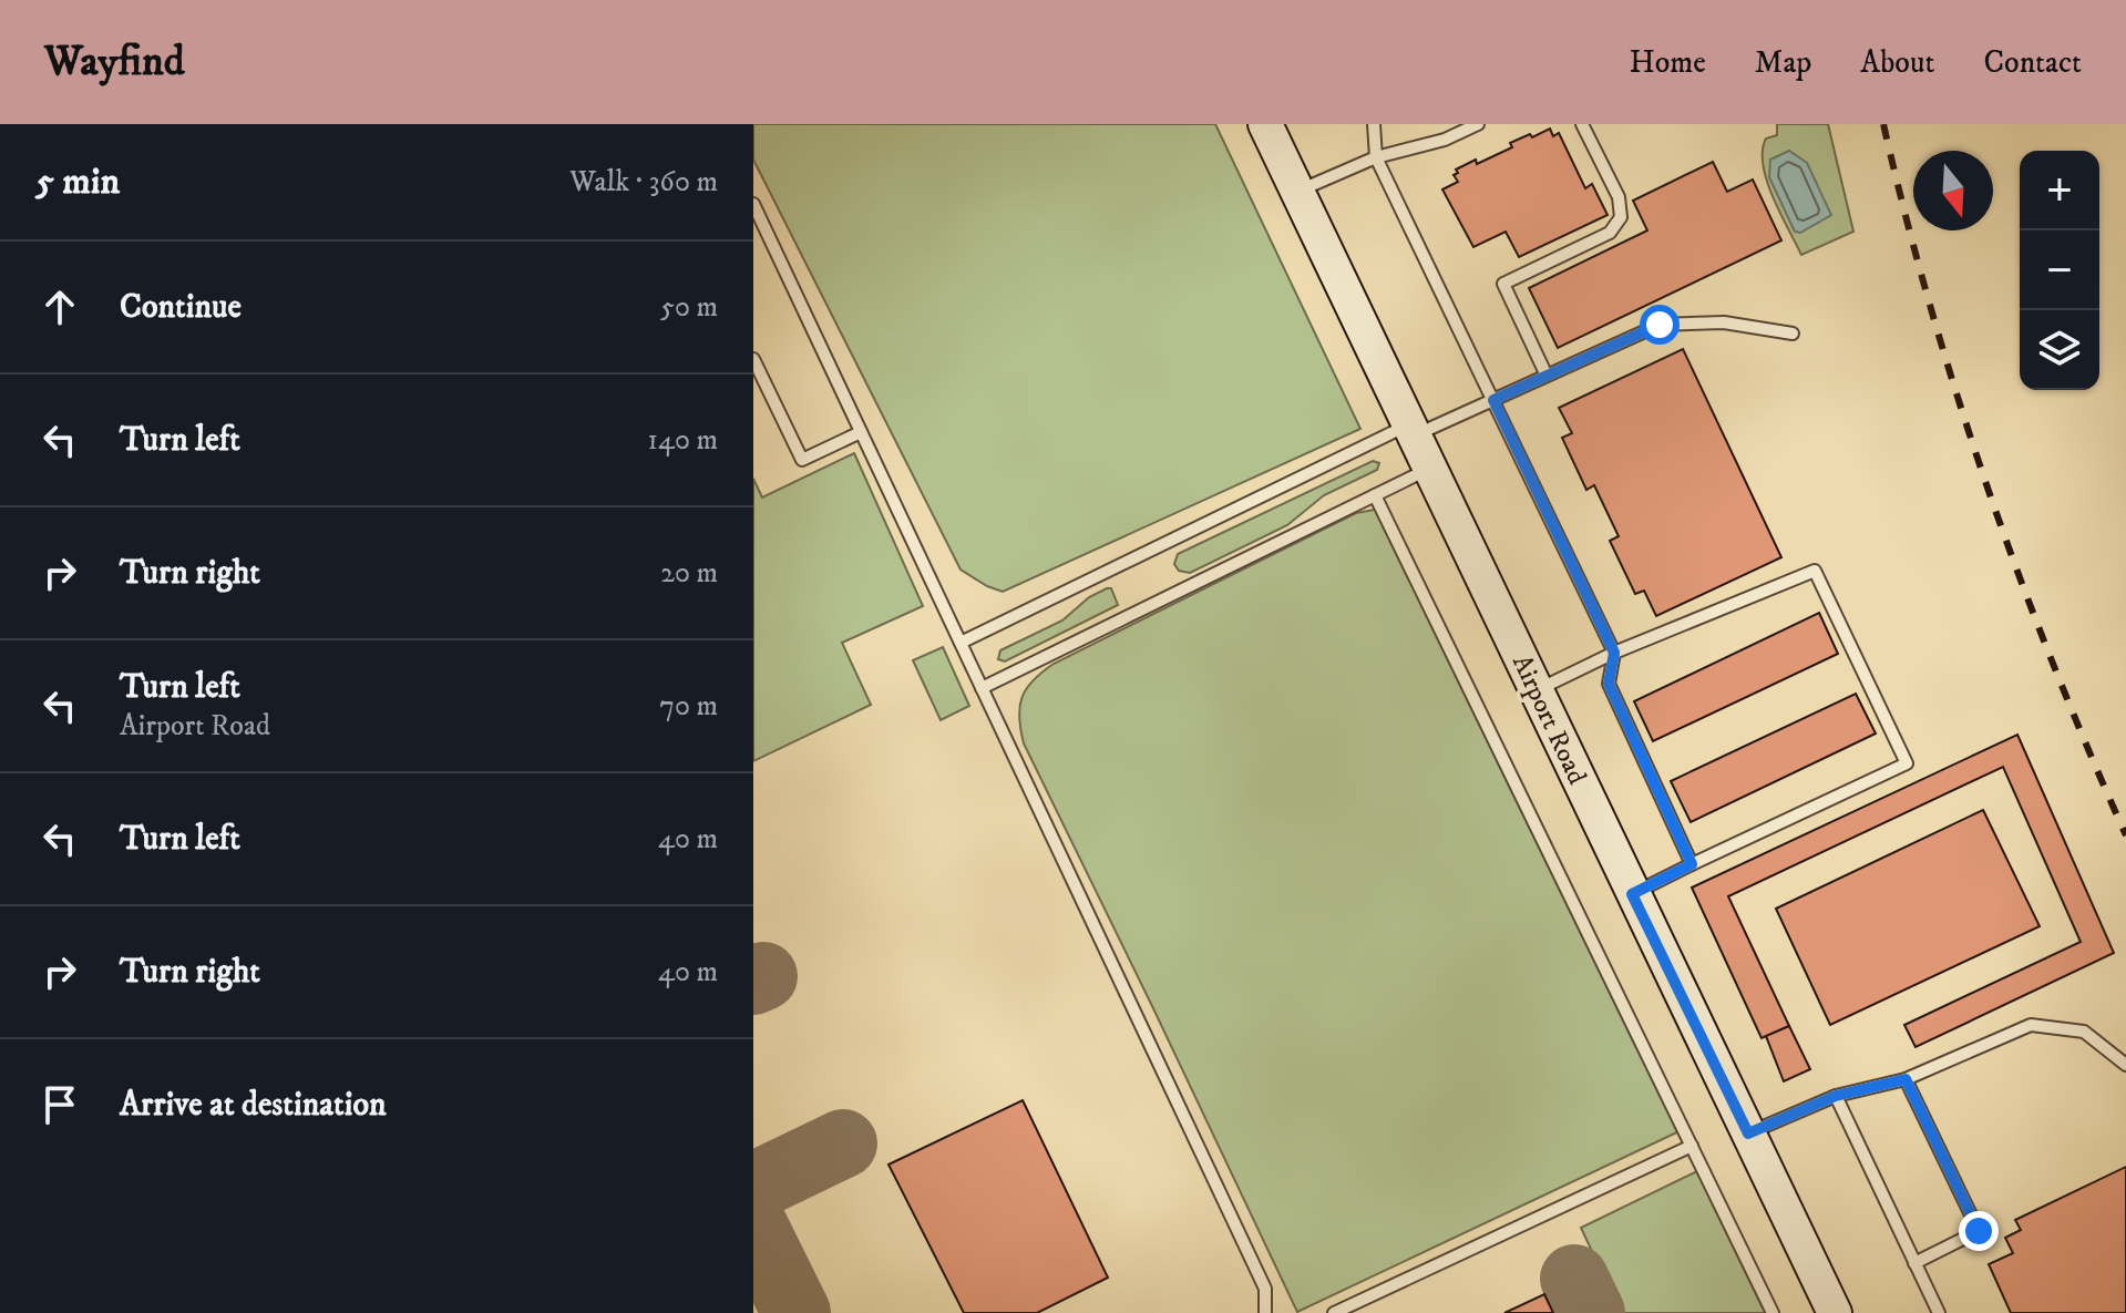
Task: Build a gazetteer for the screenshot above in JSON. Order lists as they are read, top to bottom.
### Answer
{
  "streets": {
    "street": ["Airport Road"]
  },
  "north": "bottom",
  "page": {
    "header": "Wayfind",
    "nav": [
      "Home",
      "Map",
      "About",
      "Contact"
    ],
    "heading": ["5 min", "Walk · 360 m"],
    "map_buttons": ["+", "−"],
    "list": [
      ["Continue", "50 m"],
      ["Turn left", "140 m"],
      ["Turn right", "20 m"],
      ["Turn left", "Airport Road", "70 m"],
      ["Turn left", "40 m"],
      ["Turn right", "40 m"],
      "Arrive at destination"
    ]
  }
}
